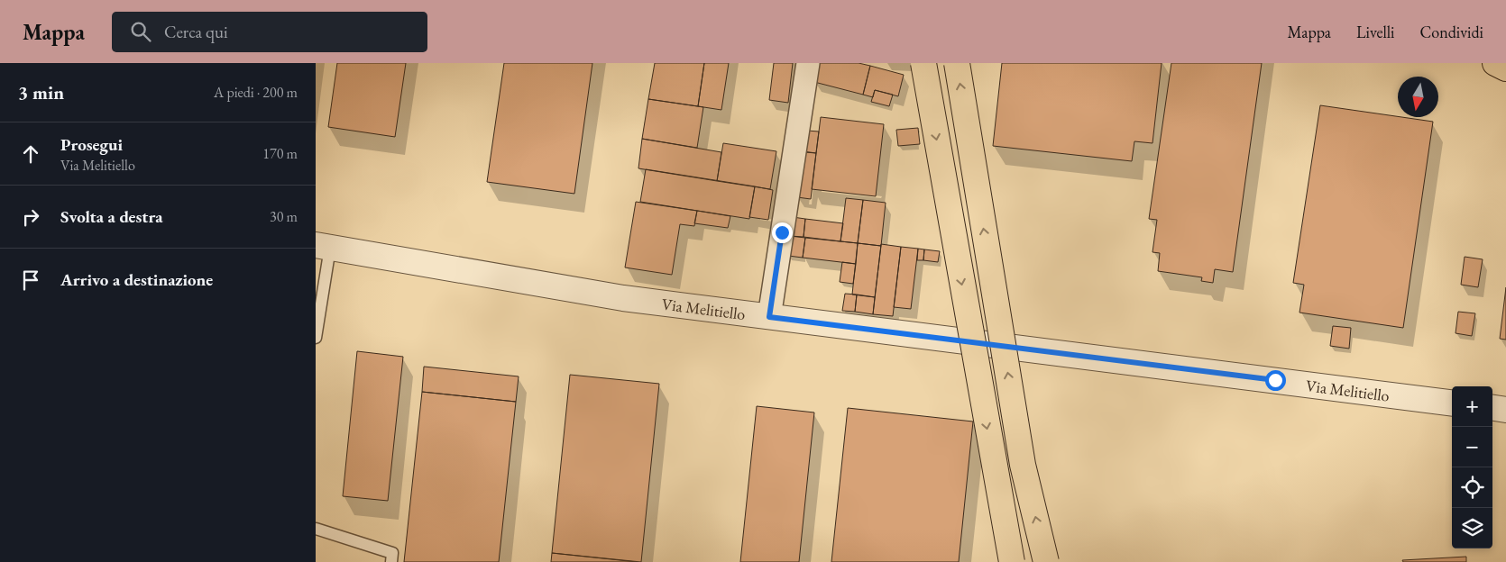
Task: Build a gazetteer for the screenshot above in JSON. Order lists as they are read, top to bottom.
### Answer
{
  "streets": {
    "street": ["Via Melitiello"]
  },
  "north": "bottom",
  "page": {
    "header": "Mappa",
    "search": "Cerca qui",
    "nav": ["Mappa", "Livelli", "Condividi"],
    "heading": ["3 min", "A piedi · 200 m"],
    "list": [
      ["Prosegui", "Via Melitiello", "170 m"],
      ["Svolta a destra", "30 m"],
      "Arrivo a destinazione"
    ],
    "map_buttons": ["+", "−"]
  }
}
